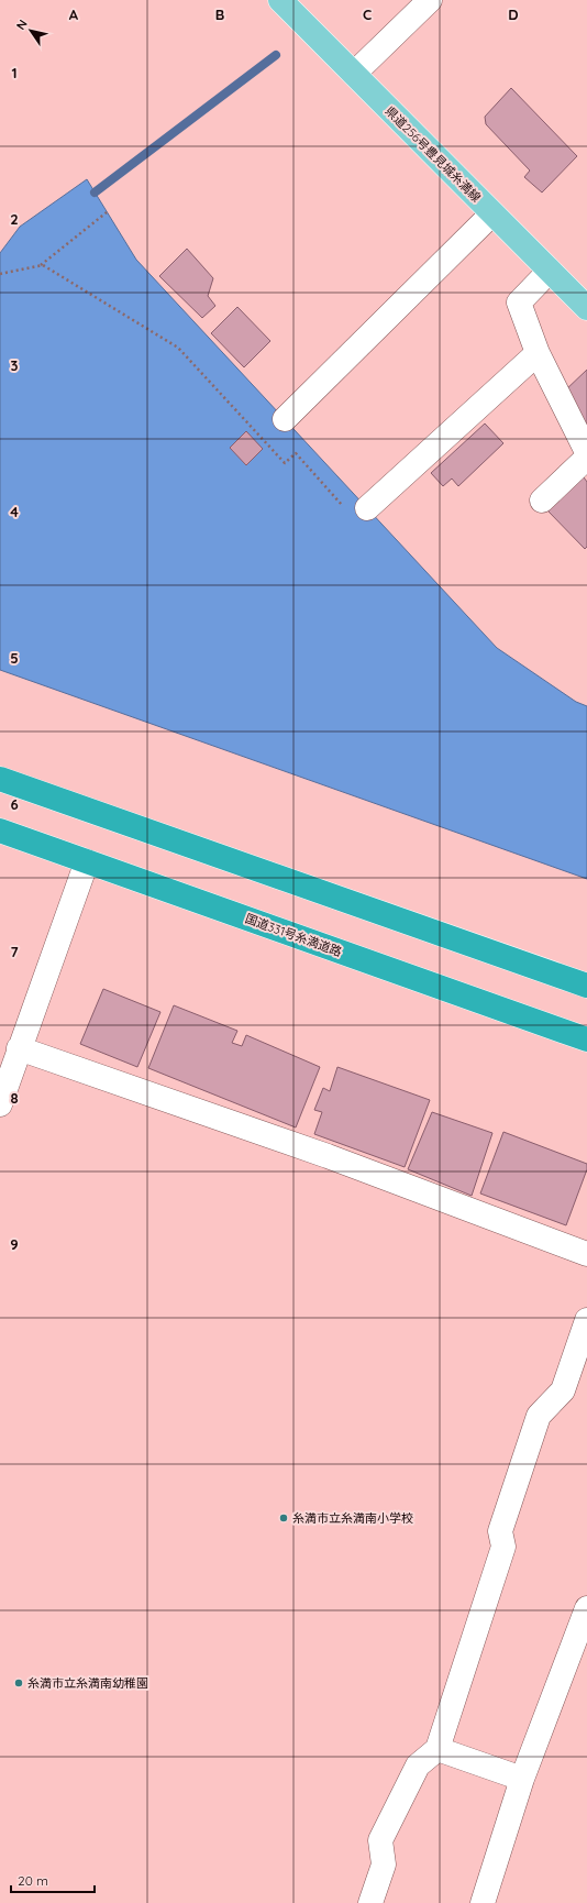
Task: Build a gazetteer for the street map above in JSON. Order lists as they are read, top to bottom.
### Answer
{
  "streets": {
    "highway": ["国道331号糸満道路"],
    "main road": ["県道256号豊見城糸満線"]
  },
  "places": ["糸満市立糸満南小学校", "糸満市立糸満南幼稚園"],
  "scale_bar": "20 m",
  "north": "top left",
  "grid": {
    "columns": [
      "A",
      "B",
      "C",
      "D"
    ],
    "rows": [
      "1",
      "2",
      "3",
      "4",
      "5",
      "6",
      "7",
      "8",
      "9"
    ]
  }
}
